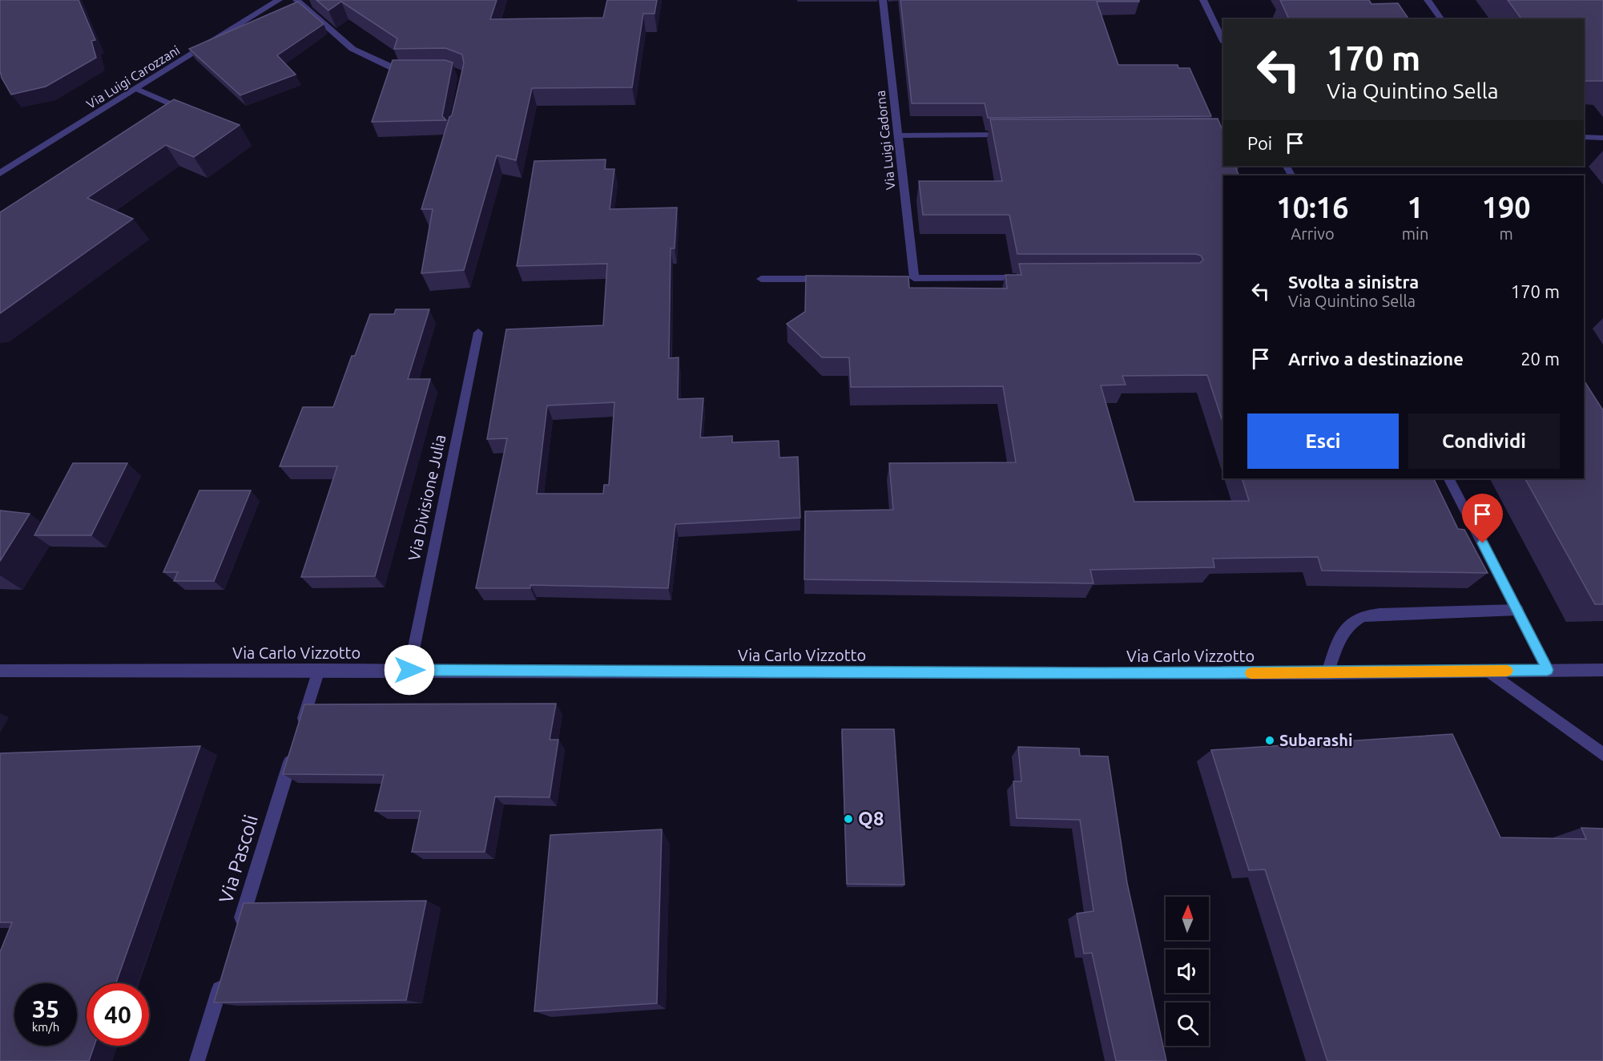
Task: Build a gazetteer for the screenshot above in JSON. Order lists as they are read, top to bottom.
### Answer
{
  "streets": {
    "street": [
      "Via Luigi Carozzani",
      "Via Luigi Cadorna",
      "Via Divisione Julia",
      "Via Carlo Vizzotto",
      "Via Pascoli"
    ]
  },
  "crossings": [
    ["Via Divisione Julia", "Via Carlo Vizzotto"]
  ],
  "places": ["Subarashi", "Q8"],
  "north": "top",
  "page": {
    "turn": ["170 m", "Via Quintino Sella"],
    "then": "Poi",
    "eta": [
      "10:16",
      "Arrivo",
      "1",
      "min",
      "190",
      "m"
    ],
    "list": [
      {
        "name": "Svolta a sinistra",
        "note": "Via Quintino Sella",
        "value": "170 m"
      },
      {
        "name": "Arrivo a destinazione",
        "value": "20 m"
      }
    ],
    "buttons": ["Esci", "Condividi"],
    "speed": "35 km/h",
    "limit": "40"
  }
}
